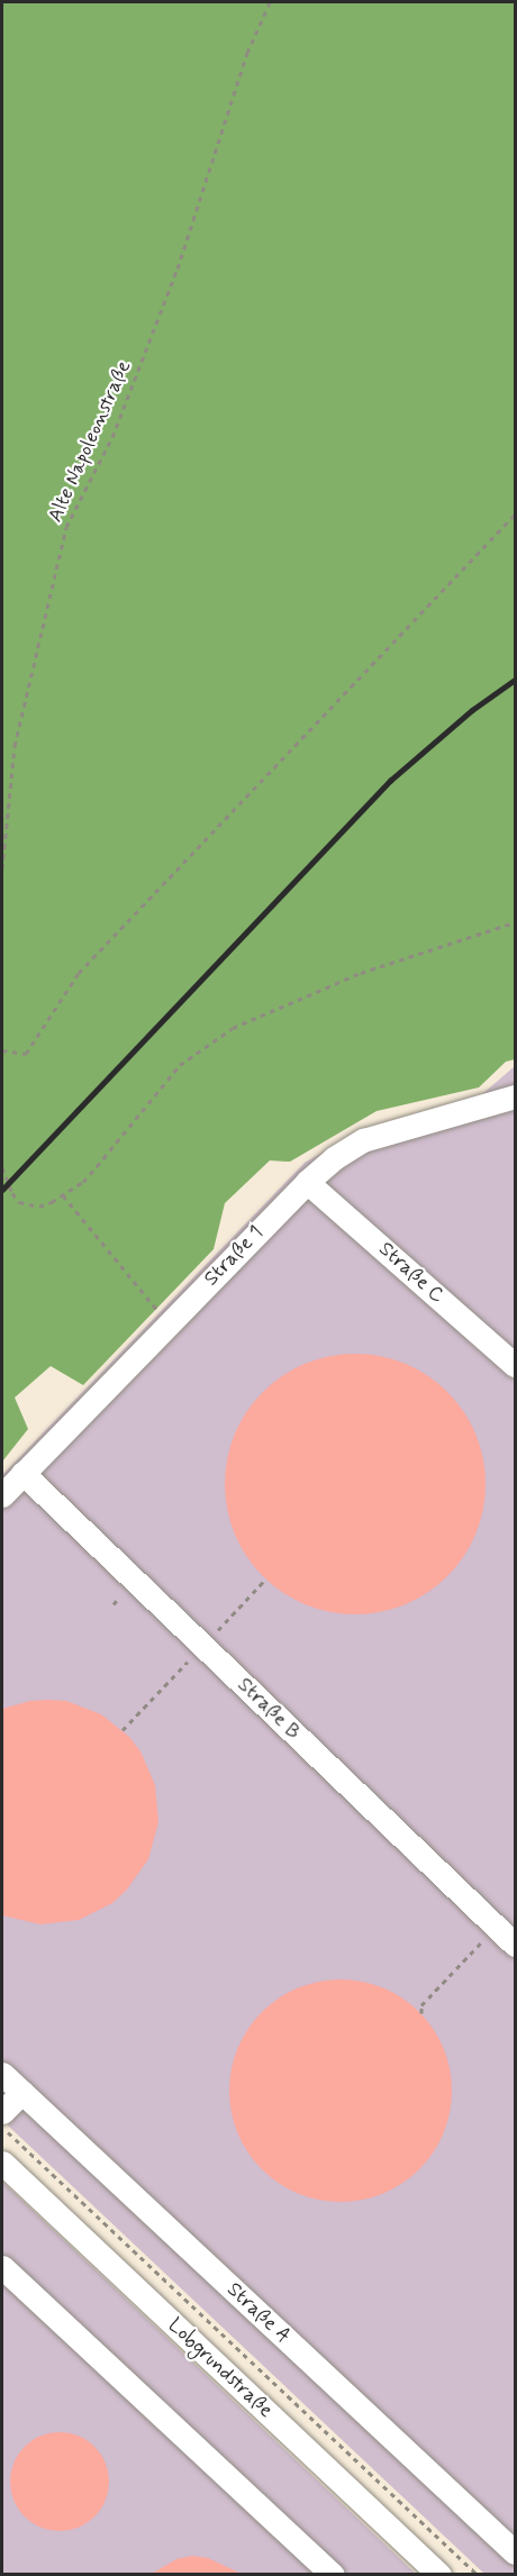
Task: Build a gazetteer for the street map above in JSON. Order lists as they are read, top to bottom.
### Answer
{
  "streets": {
    "street": [
      "Straße 1",
      "Straße C",
      "Straße B",
      "Straße A",
      "Lobgrundstraße"
    ],
    "path": ["Alte Napoleonstraße"]
  },
  "crossings": [
    ["Straße 1", "Straße C"],
    ["Straße 1", "Straße B"]
  ]
}
